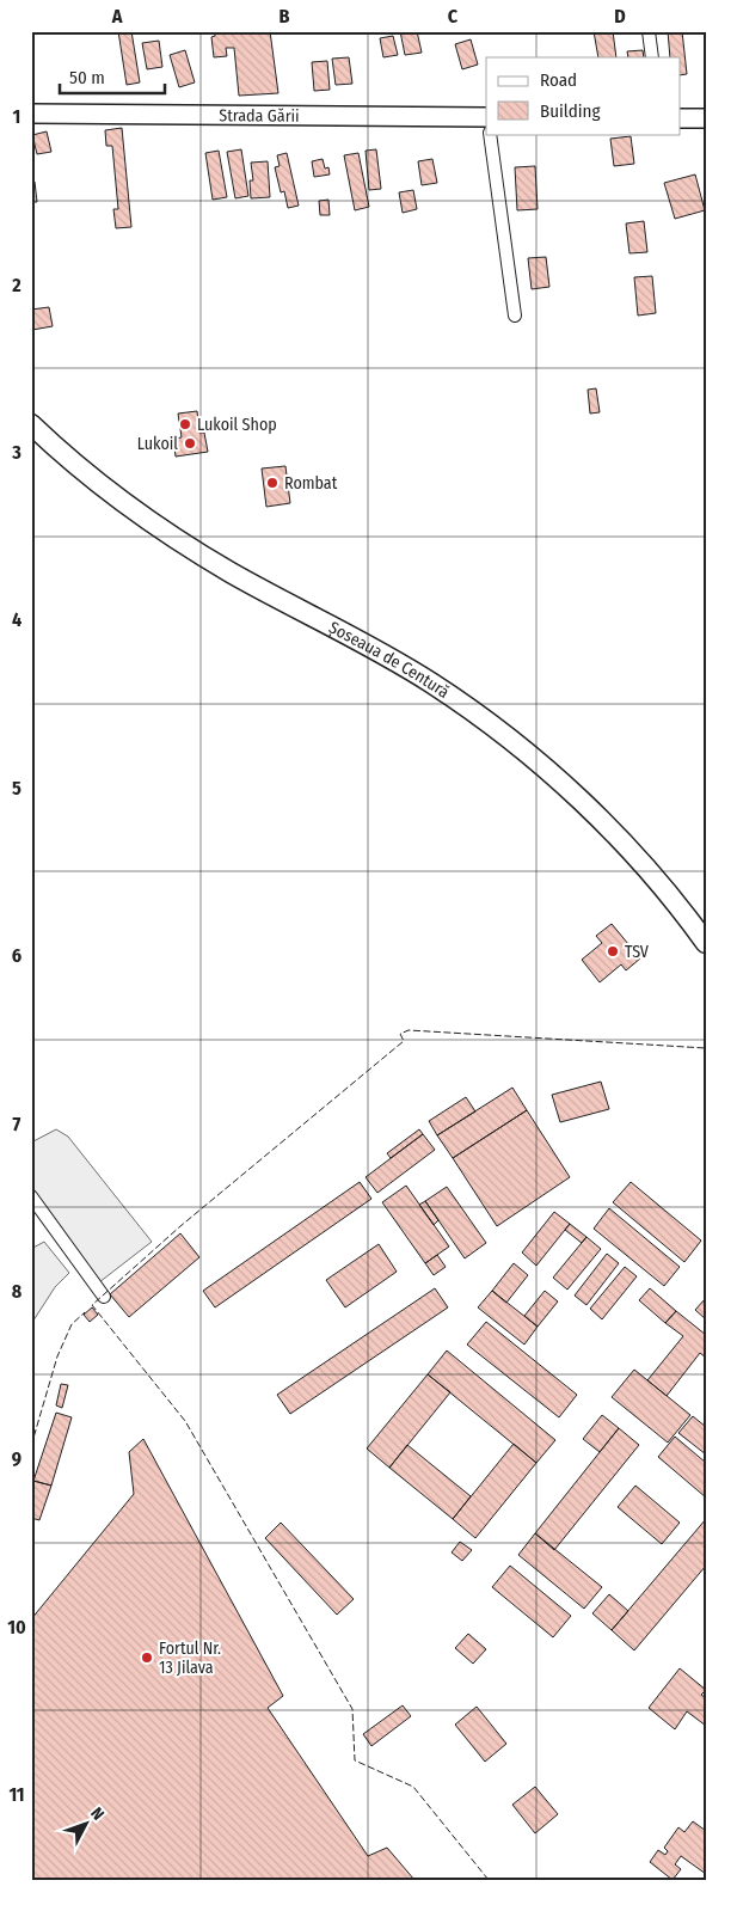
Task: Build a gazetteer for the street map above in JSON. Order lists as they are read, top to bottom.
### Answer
{
  "streets": {
    "main road": ["Șoseaua de Centură"],
    "street": ["Strada Gării"]
  },
  "places": [
    "Lukoil Shop",
    "Lukoil",
    "Rombat",
    "TSV",
    "Fortul Nr. 13 Jilava"
  ],
  "legend": ["Road", "Building"],
  "scale_bar": "50 m",
  "north": "top right",
  "grid": {
    "columns": [
      "A",
      "B",
      "C",
      "D"
    ],
    "rows": [
      "1",
      "2",
      "3",
      "4",
      "5",
      "6",
      "7",
      "8",
      "9",
      "10",
      "11"
    ]
  }
}
